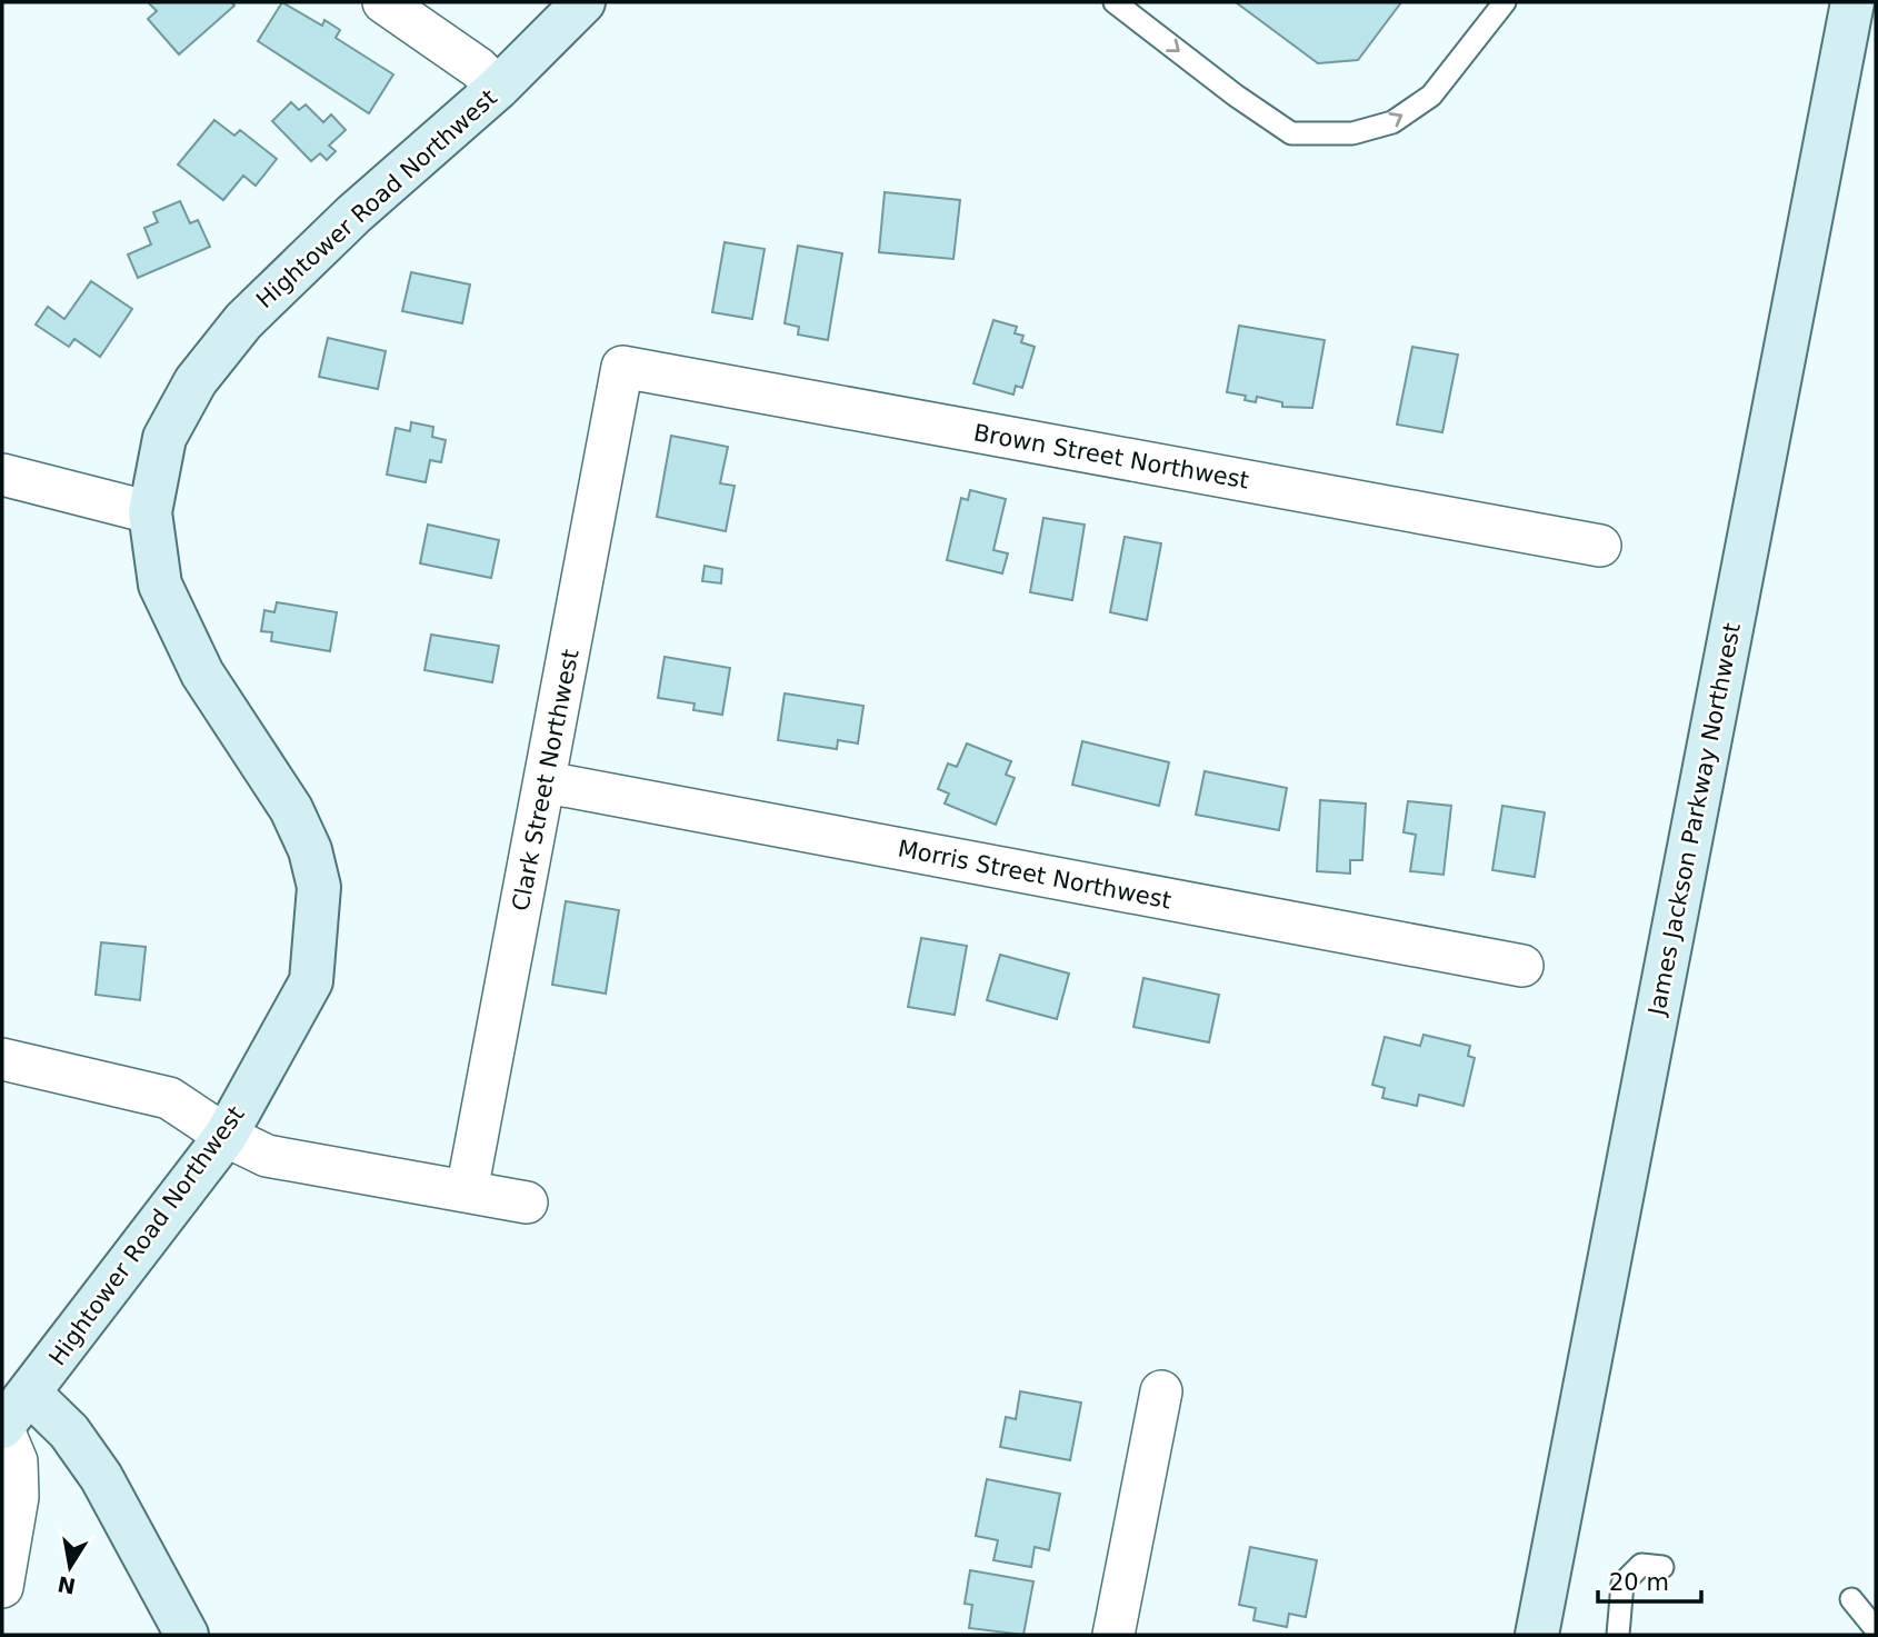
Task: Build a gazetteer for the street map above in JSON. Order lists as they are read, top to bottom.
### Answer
{
  "streets": {
    "street": [
      "Hightower Road Northwest",
      "Brown Street Northwest",
      "Clark Street Northwest",
      "James Jackson Parkway Northwest",
      "Morris Street Northwest"
    ]
  },
  "crossings": [
    ["Brown Street Northwest", "Clark Street Northwest"],
    ["Clark Street Northwest", "Morris Street Northwest"]
  ],
  "scale_bar": "20 m",
  "north": "bottom"
}
